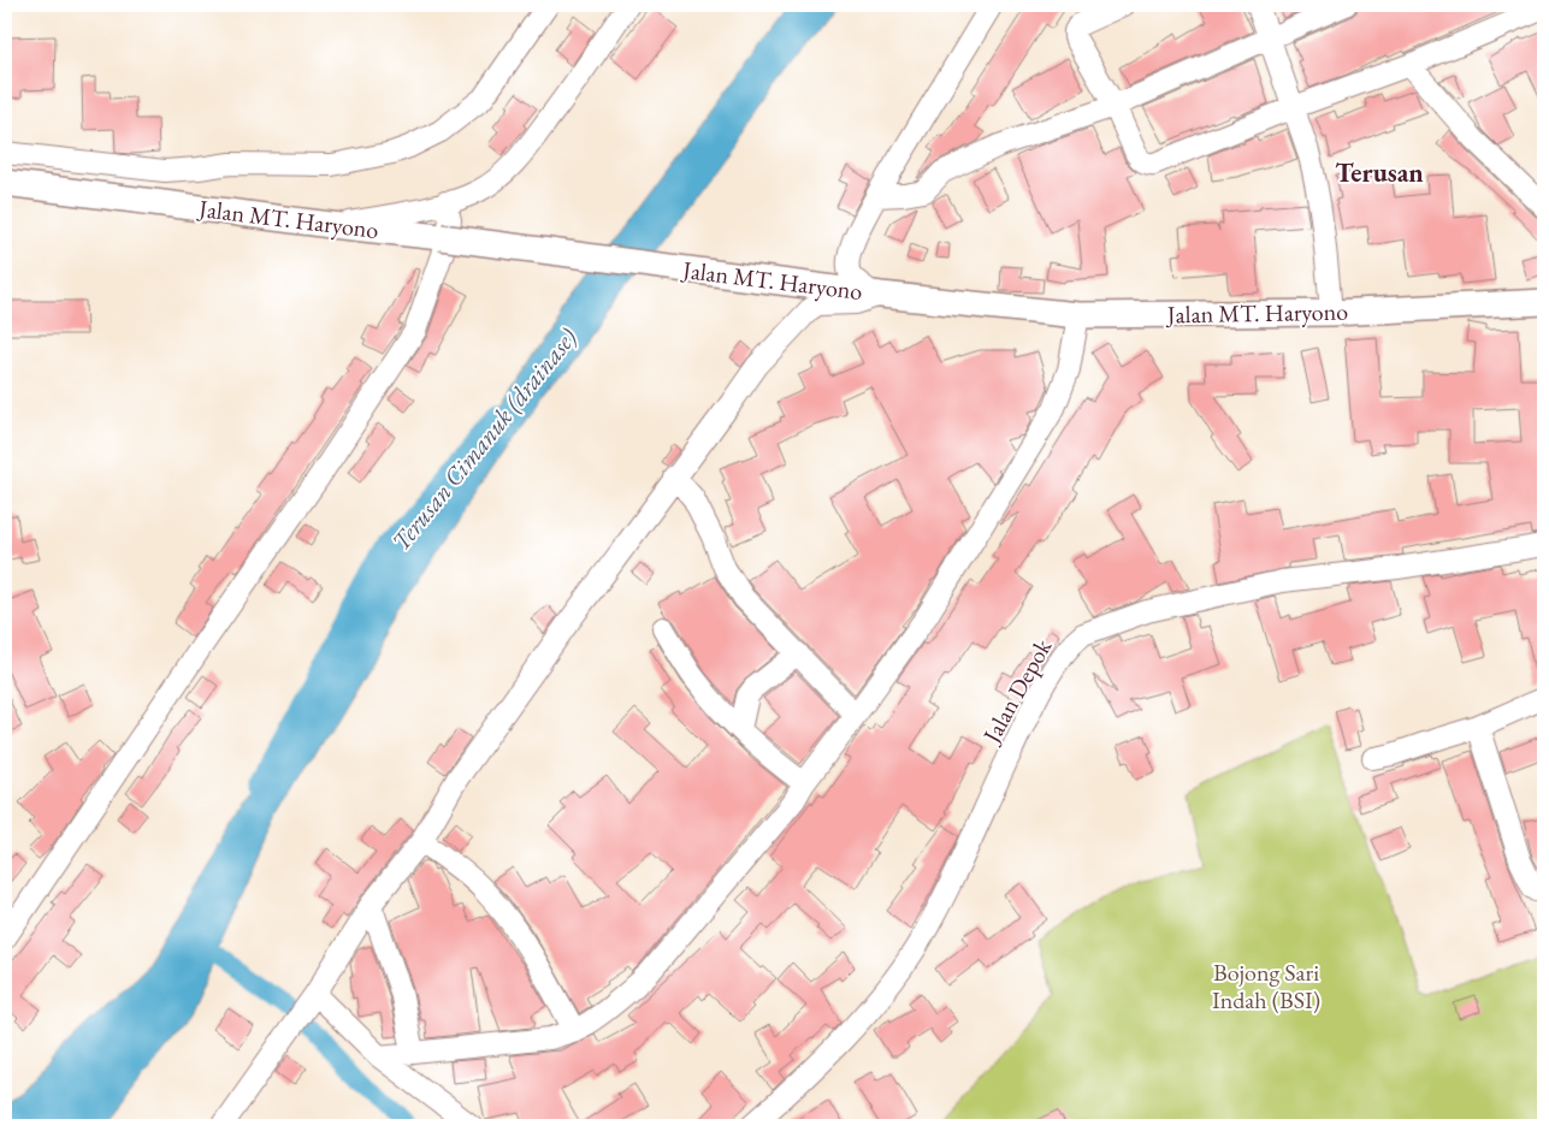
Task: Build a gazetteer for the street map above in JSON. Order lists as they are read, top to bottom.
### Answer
{
  "streets": {
    "main road": ["Jalan MT. Haryono"],
    "street": ["Jalan Depok"]
  },
  "districts": ["Terusan"],
  "water": ["Terusan Cimanuk (drainase)"],
  "parks": ["Bojong Sari Indah (BSI)"]
}
